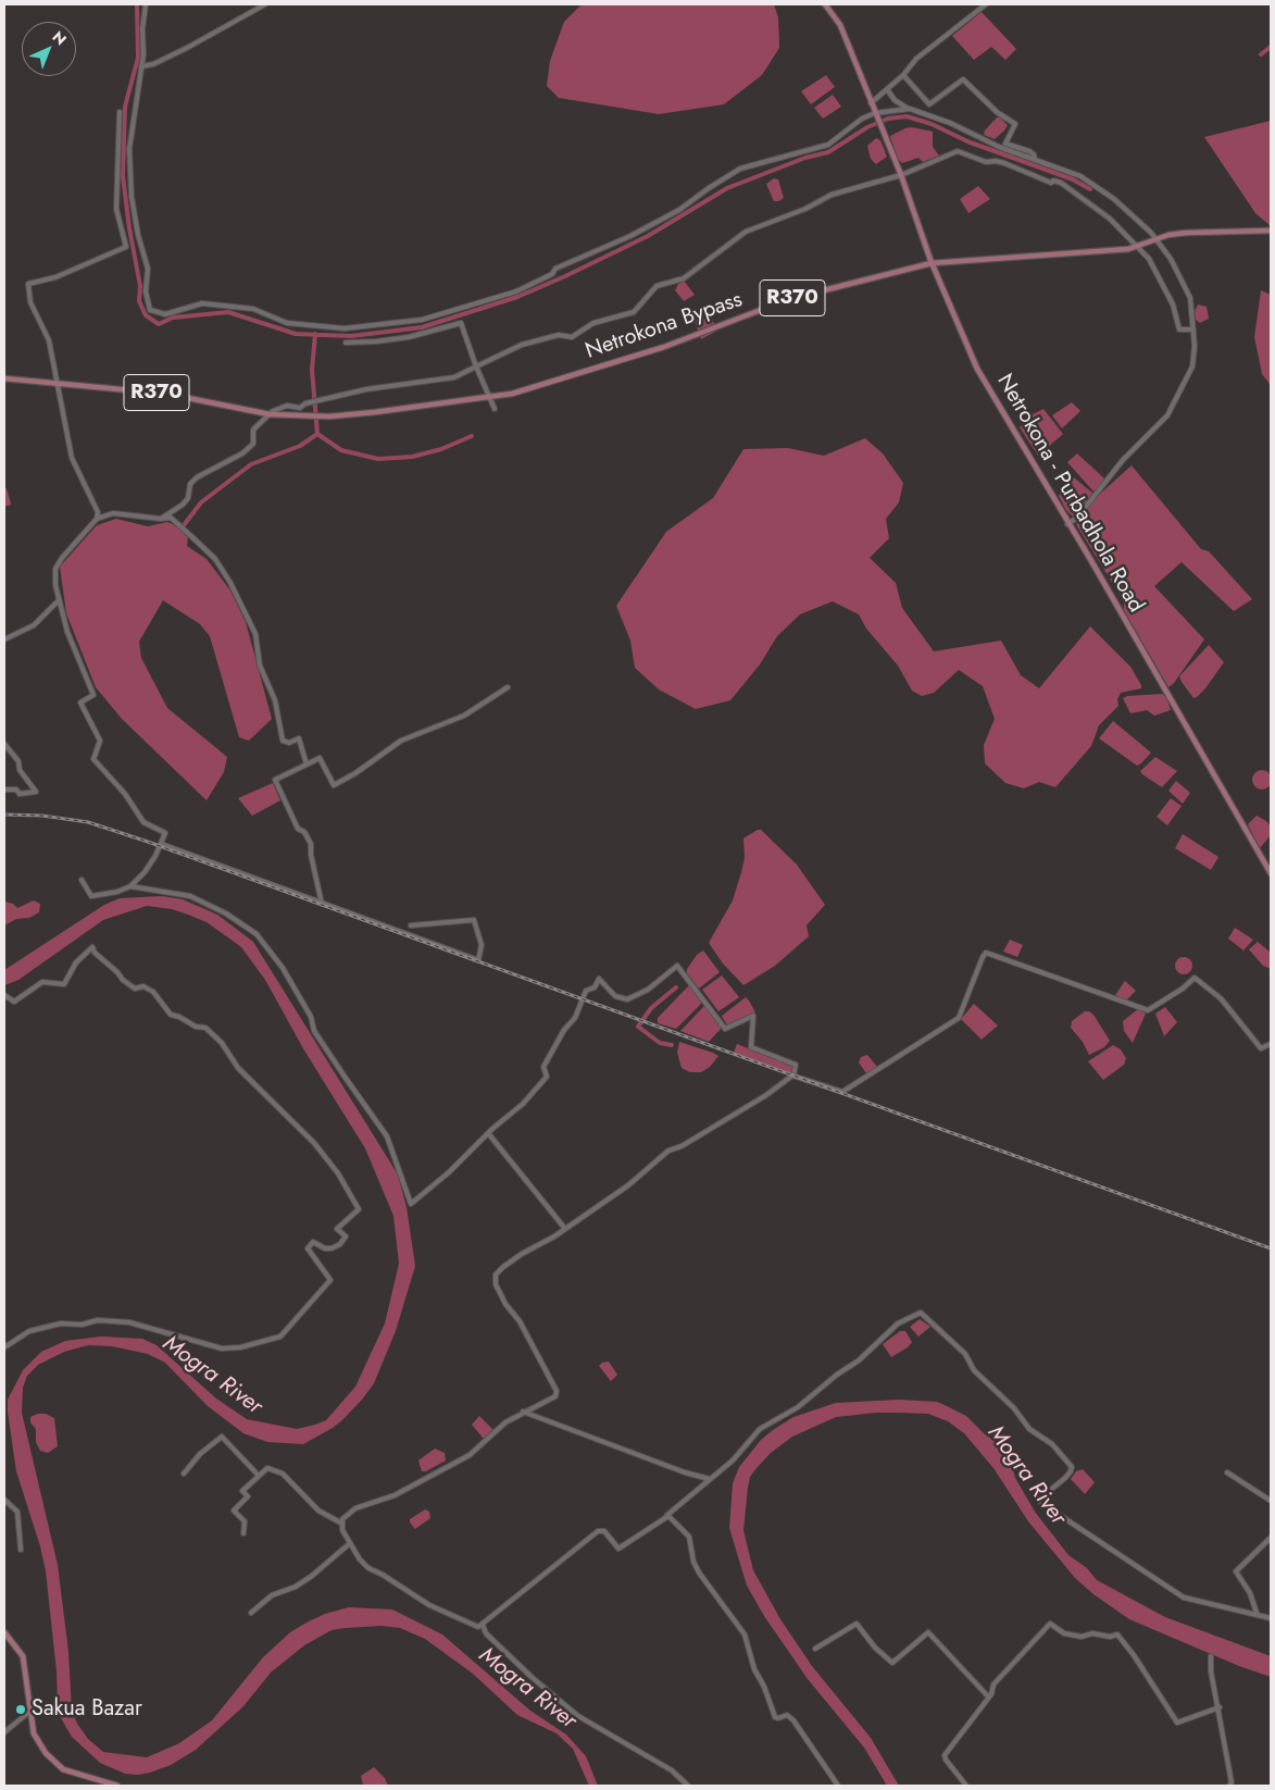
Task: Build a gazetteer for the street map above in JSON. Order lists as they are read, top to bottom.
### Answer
{
  "streets": {
    "main road": ["R370", "Netrokona Bypass", "Netrokona - Purbadhola Road"]
  },
  "crossings": [
    ["R370", "Netrokona Bypass"],
    ["Netrokona Bypass", "Netrokona - Purbadhola Road"]
  ],
  "water": ["Mogra River"],
  "places": ["Sakua Bazar"],
  "north": "top right"
}
